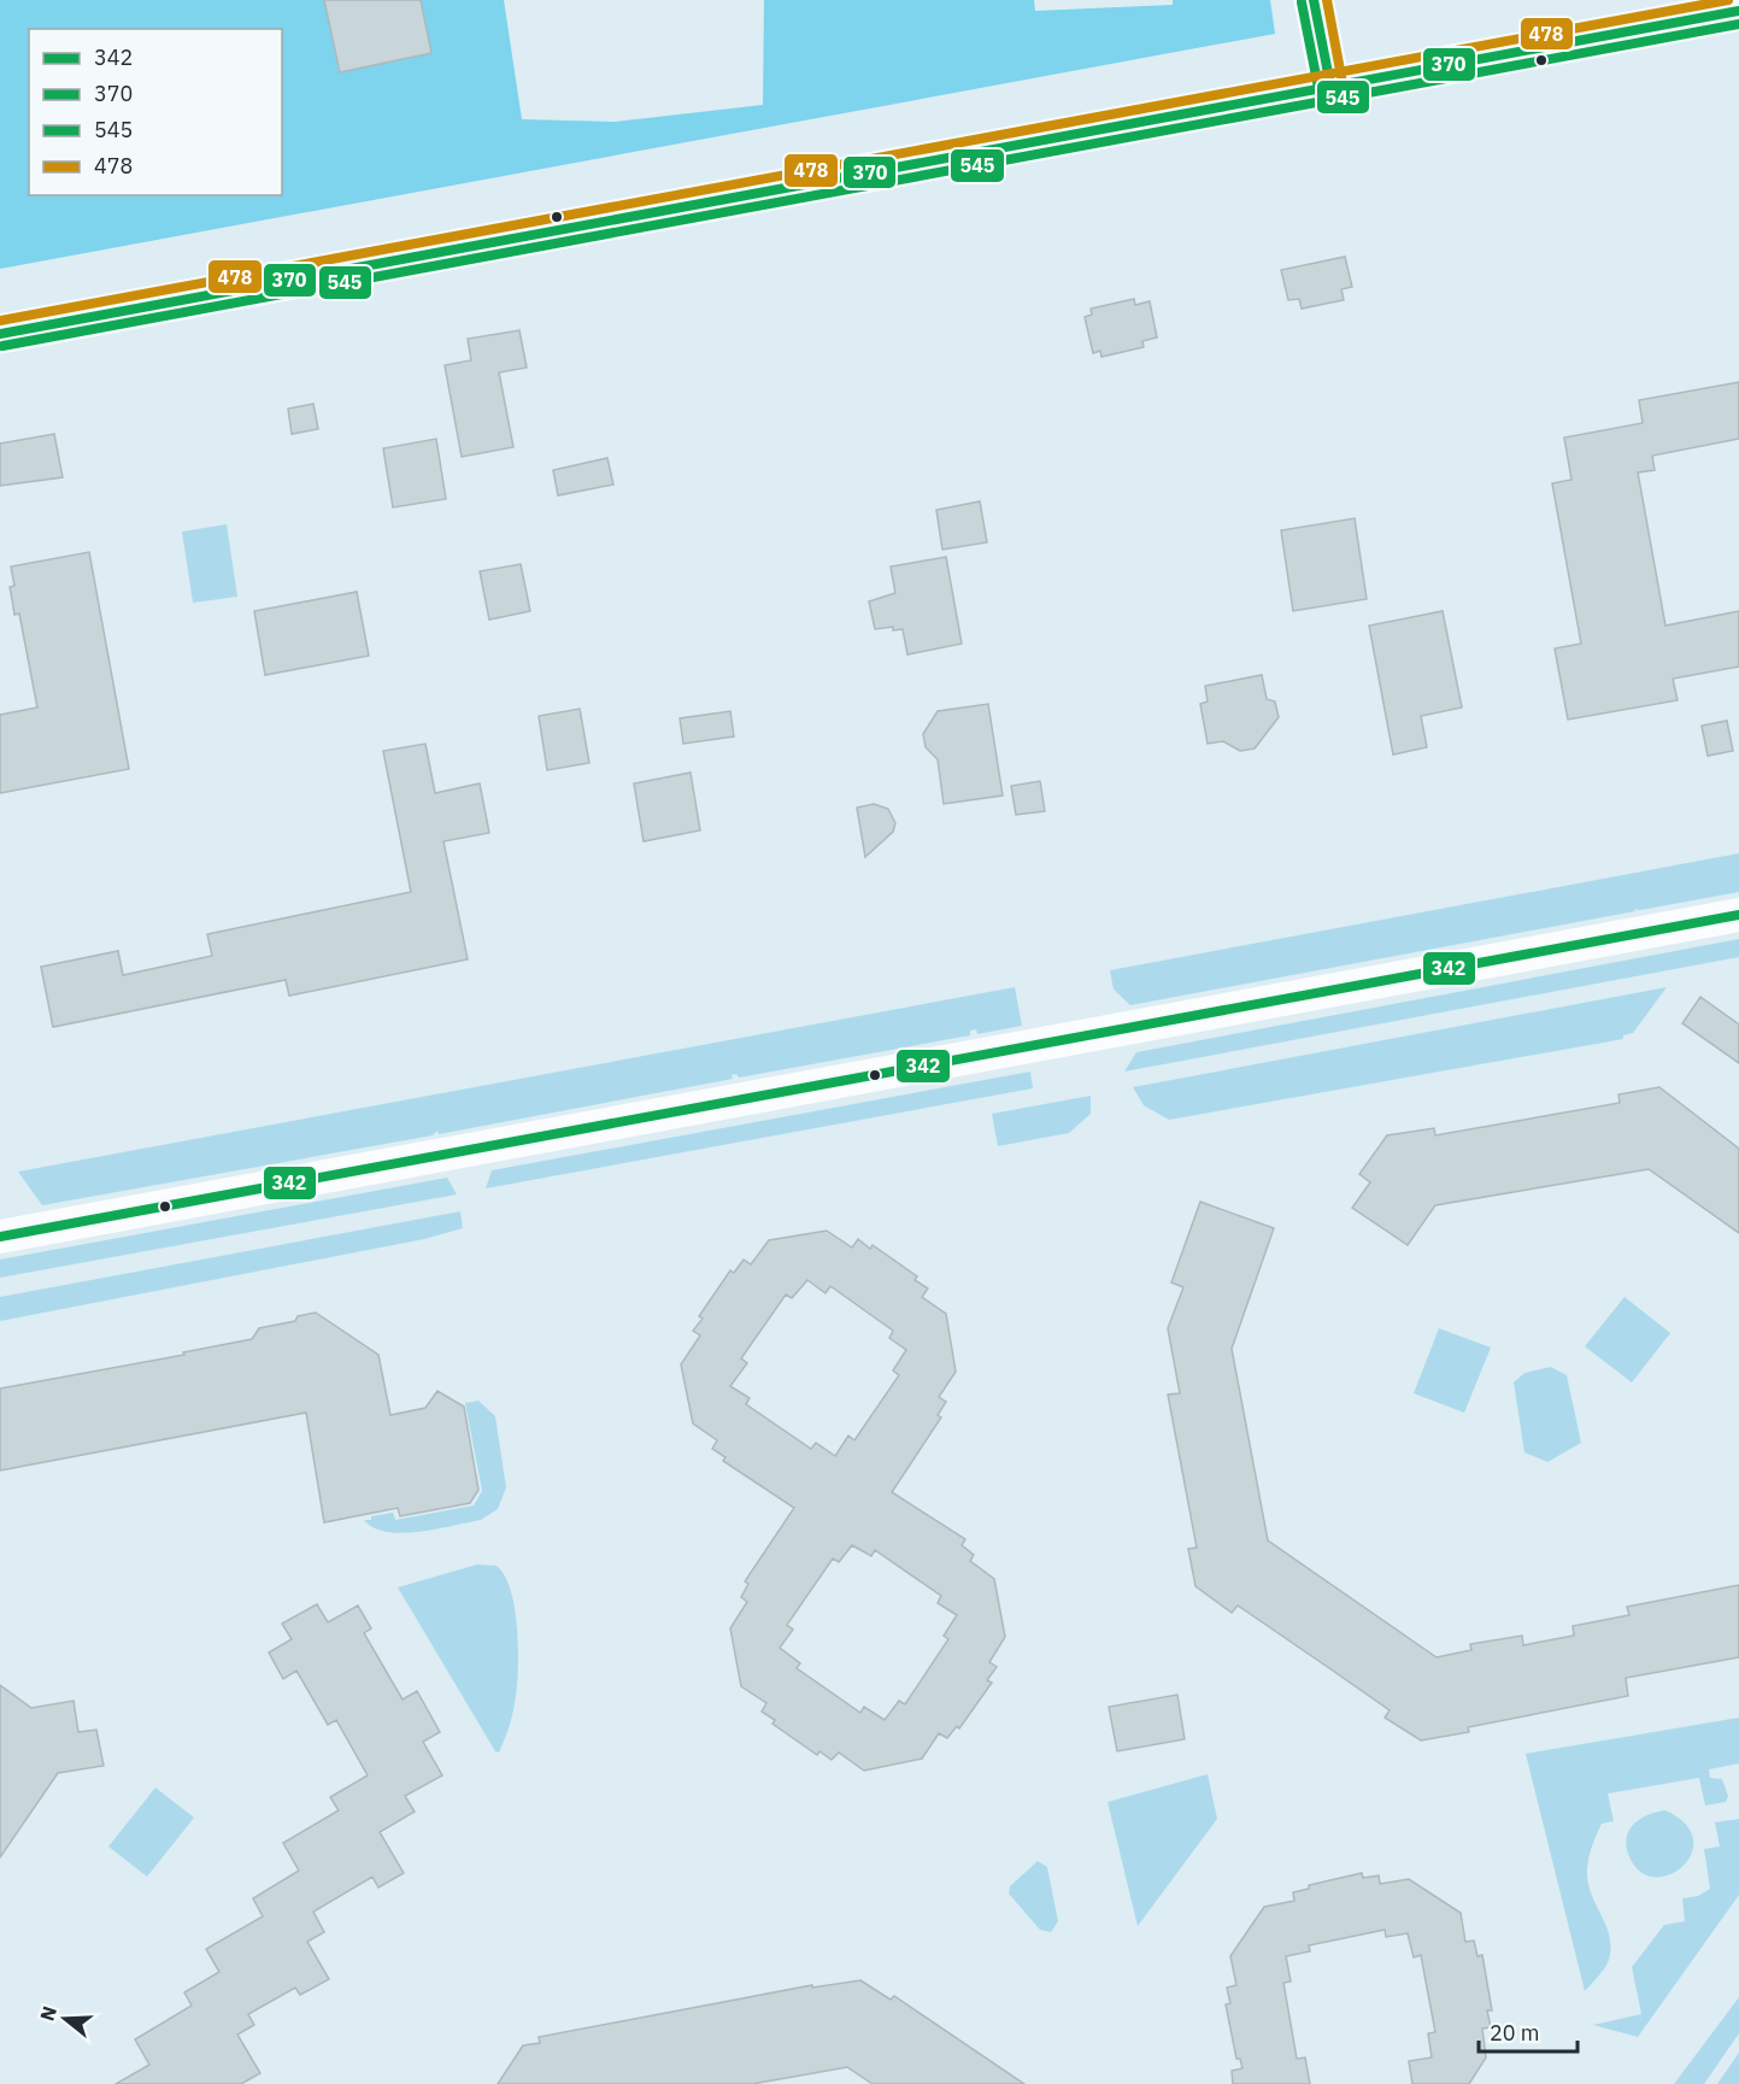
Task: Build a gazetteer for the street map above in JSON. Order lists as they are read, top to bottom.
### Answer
{
  "lines": [
    "transit line 370",
    "transit line 478",
    "transit line 545",
    "transit line 342"
  ],
  "legend": [
    "342",
    "370",
    "545",
    "478"
  ],
  "scale_bar": "20 m",
  "north": "left"
}
